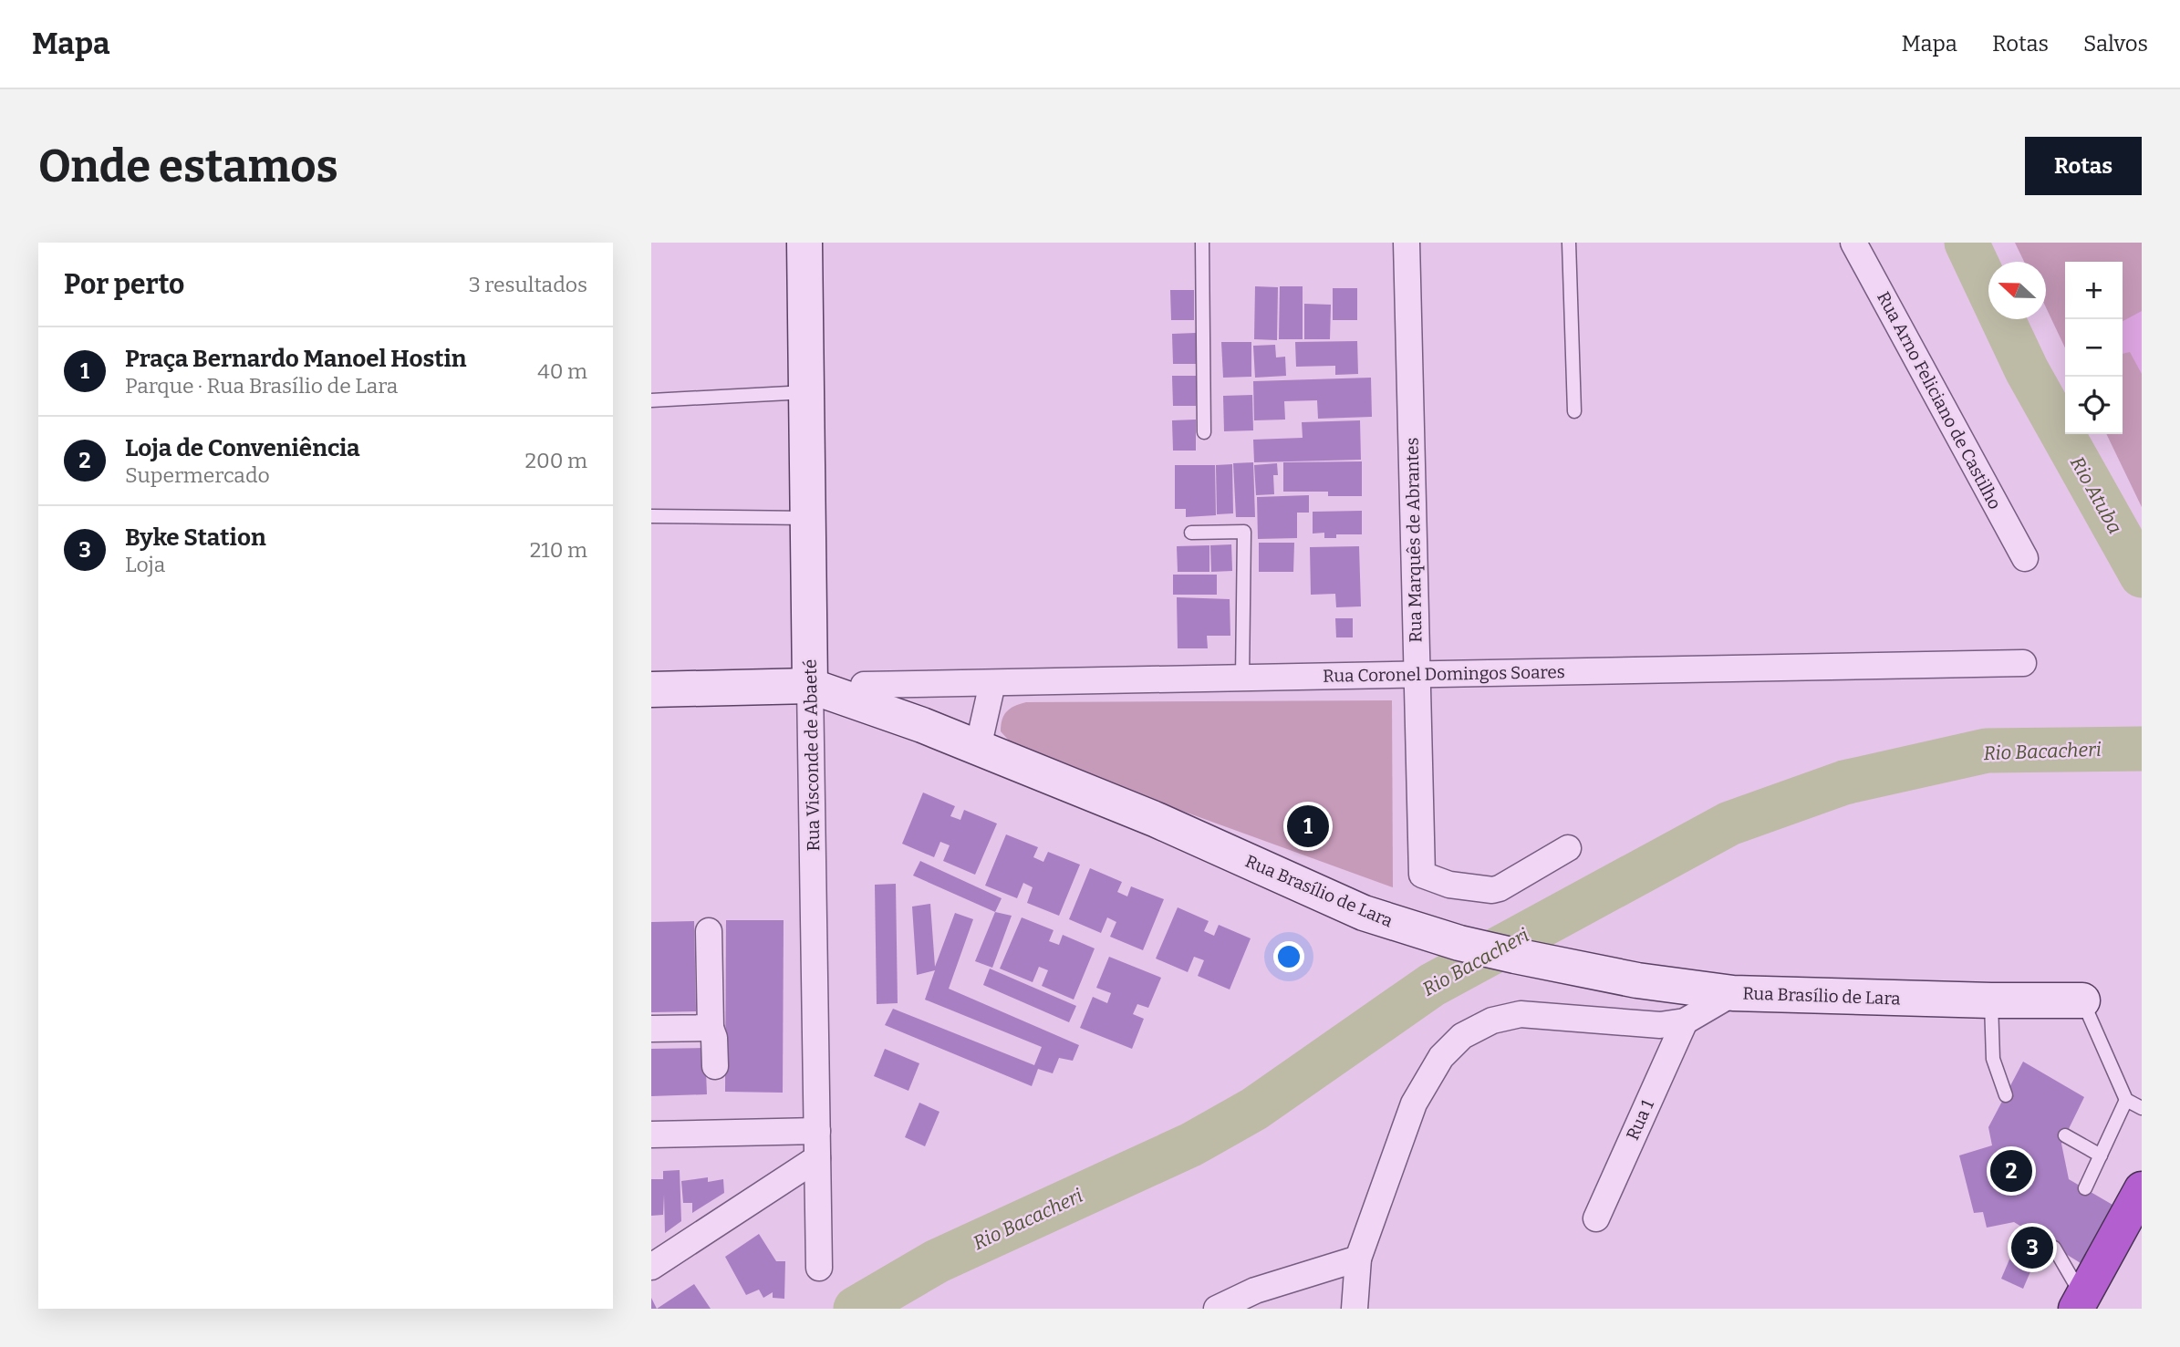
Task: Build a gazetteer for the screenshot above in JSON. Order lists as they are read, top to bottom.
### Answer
{
  "streets": {
    "street": [
      "Rua Arno Feliciano de Castilho",
      "Rua Marquês de Abrantes",
      "Rua Coronel Domingos Soares",
      "Rua Visconde de Abaeté",
      "Rua Brasílio de Lara",
      "Rua 1"
    ]
  },
  "crossings": [
    ["Rua Marquês de Abrantes", "Rua Coronel Domingos Soares"],
    ["Rua Visconde de Abaeté", "Rua Brasílio de Lara"]
  ],
  "water": ["Rio Atuba", "Rio Bacacheri"],
  "north": "left",
  "page": {
    "header": "Mapa",
    "nav": ["Mapa", "Rotas", "Salvos"],
    "buttons": "Rotas",
    "title": "Onde estamos",
    "heading": ["Por perto", "3 resultados"],
    "map_buttons": ["+", "−"],
    "list": [
      {
        "mark": "1",
        "name": "Praça Bernardo Manoel Hostin",
        "note": "Parque · Rua Brasílio de Lara",
        "value": "40 m"
      },
      {
        "mark": "2",
        "name": "Loja de Conveniência",
        "note": "Supermercado",
        "value": "200 m"
      },
      {
        "mark": "3",
        "name": "Byke Station",
        "note": "Loja",
        "value": "210 m"
      }
    ],
    "pins": ["1", "2", "3"]
  }
}
